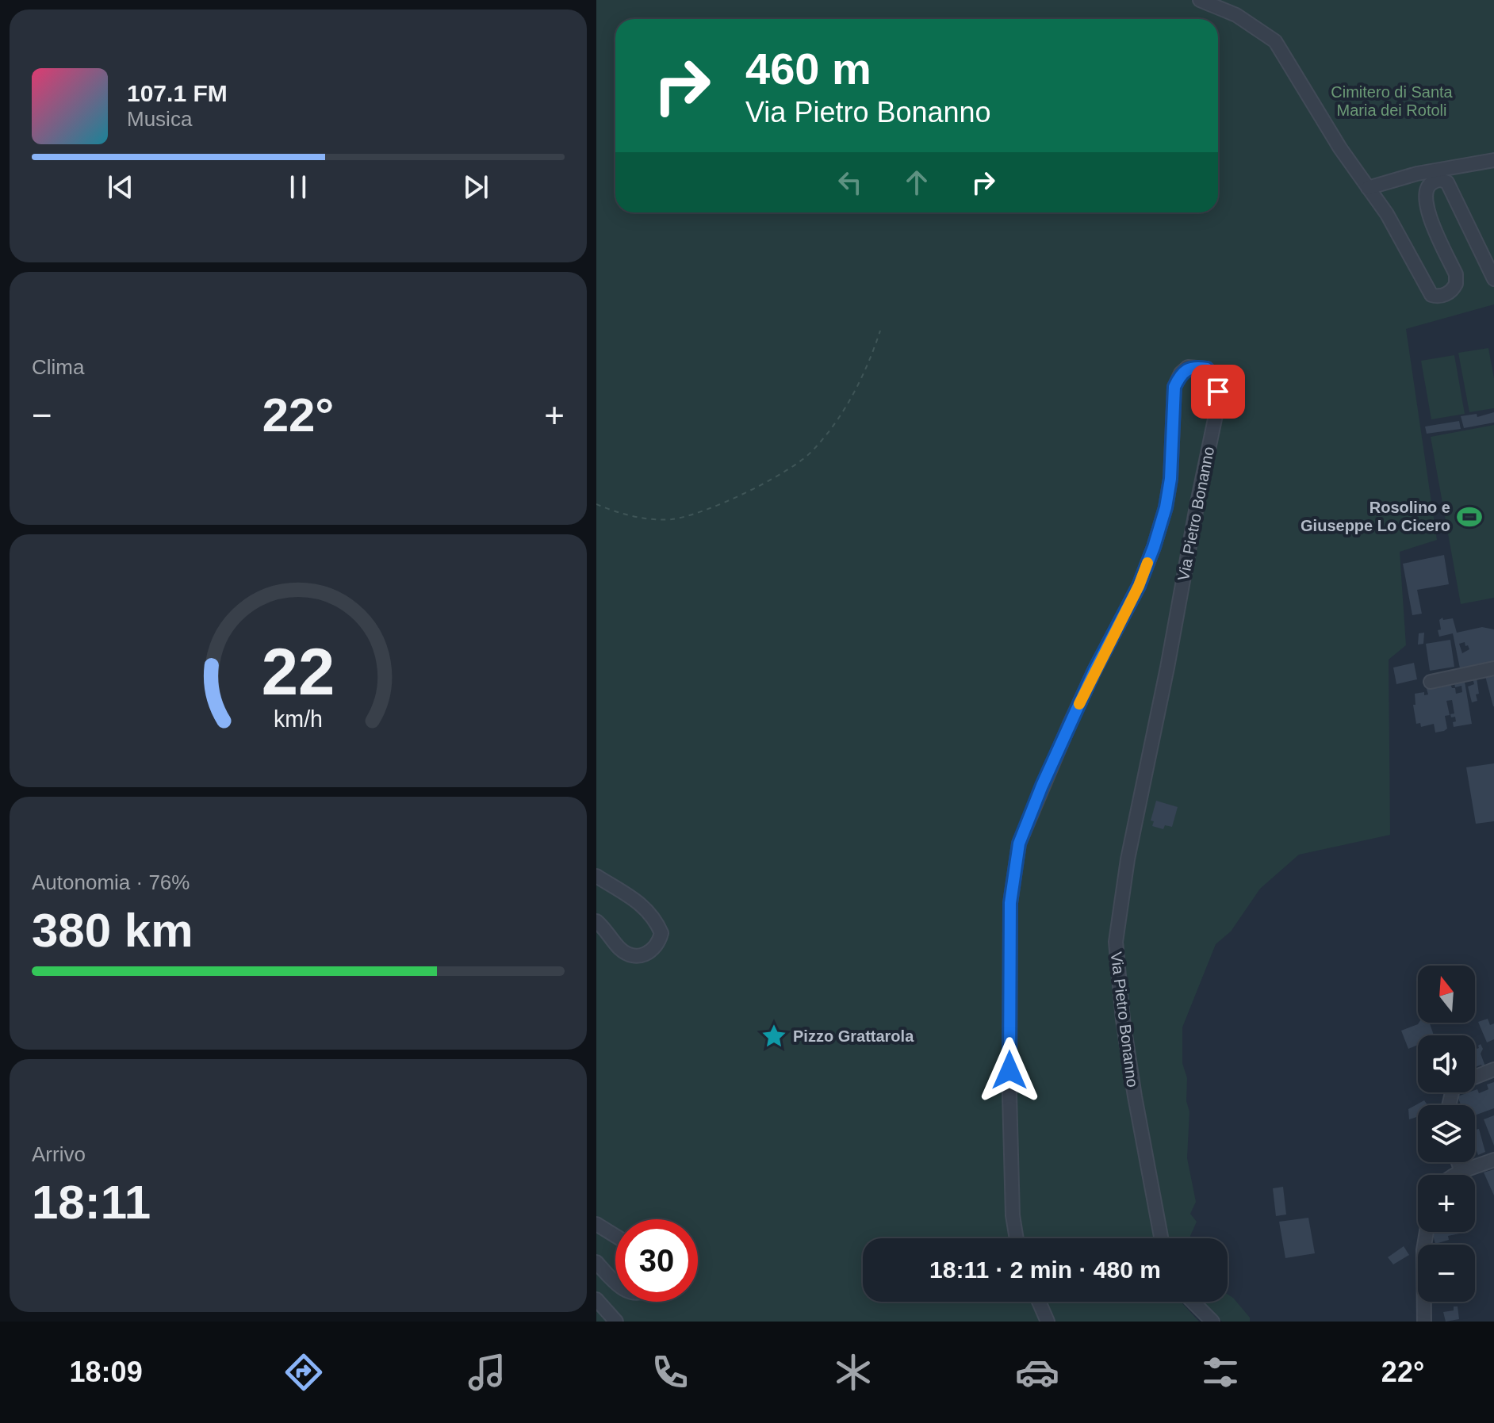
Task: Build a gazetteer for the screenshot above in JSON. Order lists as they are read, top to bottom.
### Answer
{
  "streets": {
    "street": ["Via Pietro Bonanno"]
  },
  "parks": ["Cimitero di Santa Maria dei Rotoli"],
  "places": {
    "sports": ["Rosolino e Giuseppe Lo Cicero"],
    "place": ["Pizzo Grattarola"]
  },
  "north": "top",
  "page": {
    "turn": ["460 m", "Via Pietro Bonanno"],
    "song": ["107.1 FM", "Musica"],
    "tile": [
      "Clima",
      ["Autonomia · 76%", "380 km"],
      ["Arrivo", "18:11"]
    ],
    "heat": ["−", "22°", "+"],
    "map_buttons": ["+", "−"],
    "limit": "30",
    "trip": "18:11 · 2 min · 480 m",
    "tabs": ["18:09", "22°"],
    "gauge": ["22", "km/h"]
  }
}
